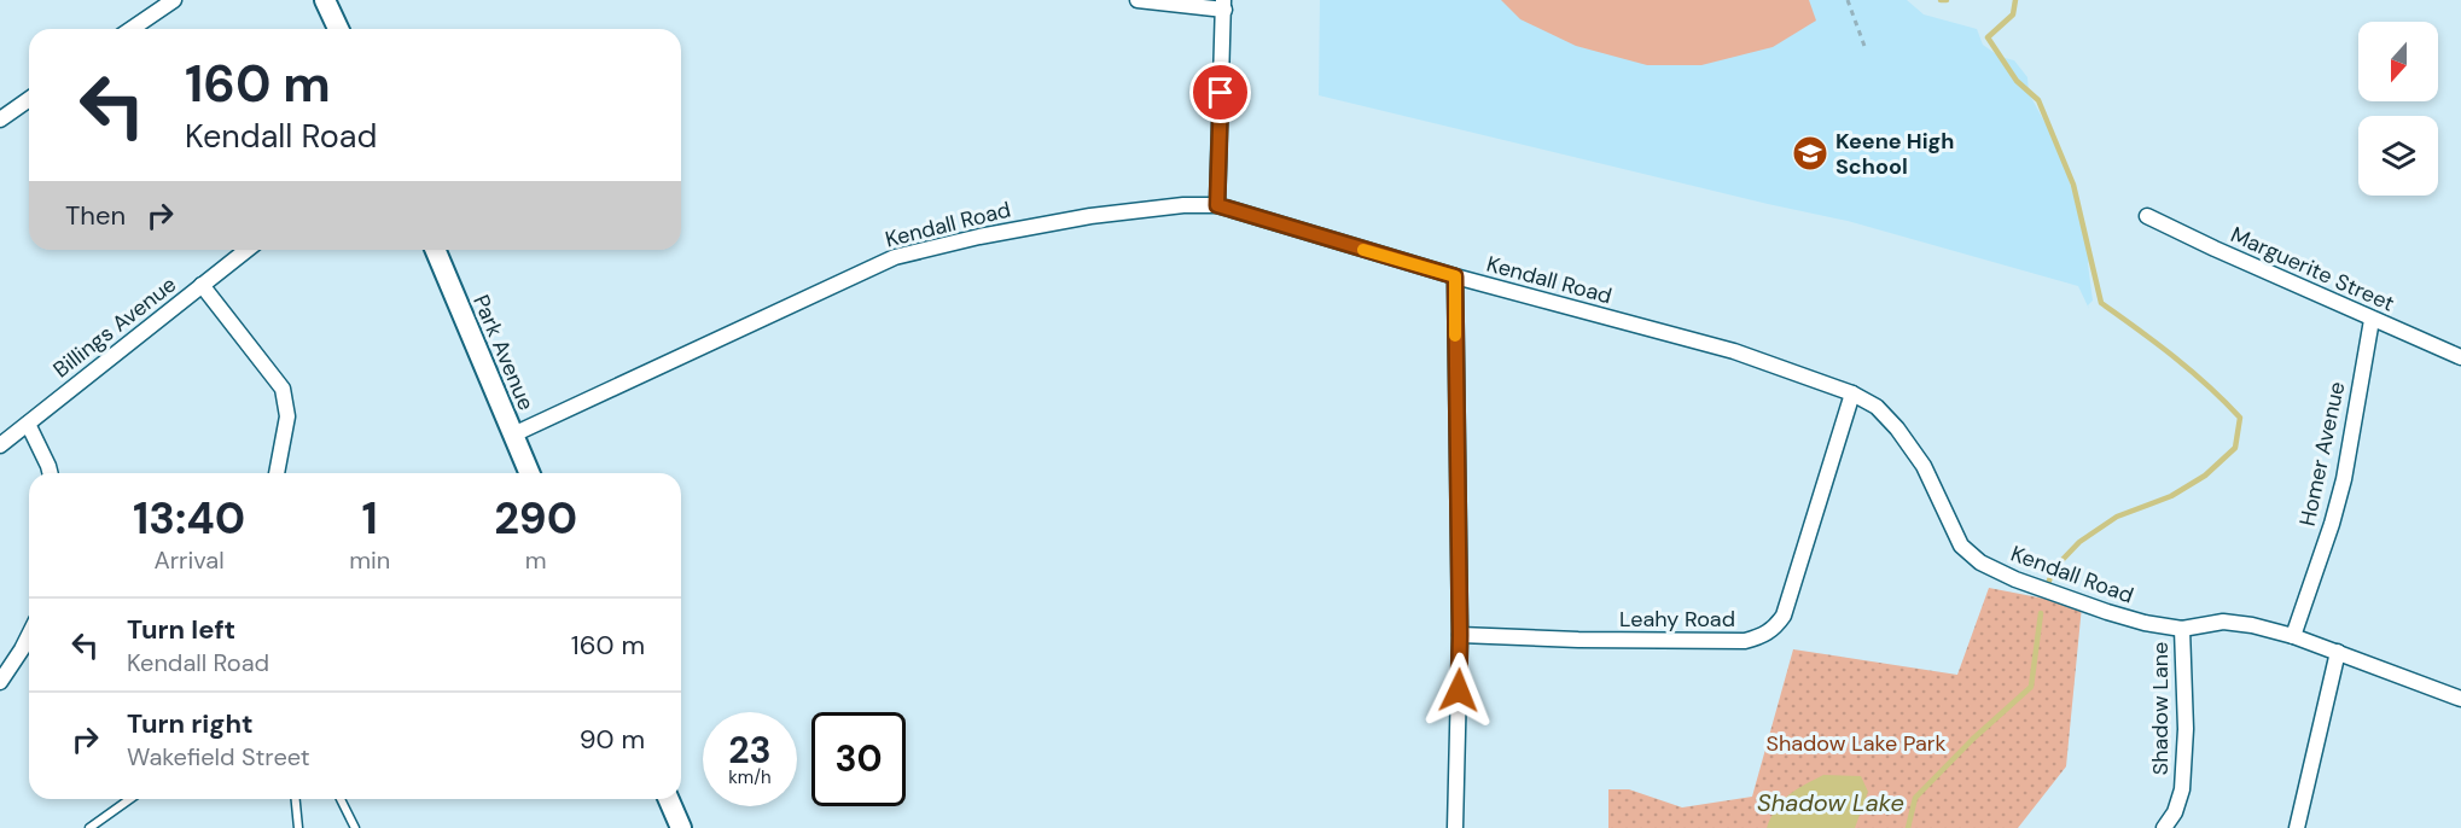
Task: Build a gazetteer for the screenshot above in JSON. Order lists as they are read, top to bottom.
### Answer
{
  "streets": {
    "street": [
      "Kendall Road",
      "Marguerite Street",
      "Billings Avenue",
      "Park Avenue",
      "Homer Avenue",
      "Leahy Road",
      "Shadow Lane"
    ]
  },
  "crossings": [
    ["Kendall Road", "Park Avenue"],
    ["Kendall Road", "Homer Avenue"],
    ["Kendall Road", "Leahy Road"],
    ["Kendall Road", "Shadow Lane"],
    ["Marguerite Street", "Homer Avenue"]
  ],
  "water": ["Shadow Lake"],
  "parks": ["Shadow Lake Park"],
  "places": {
    "school or university": ["Keene High School"]
  },
  "north": "bottom",
  "page": {
    "turn": ["160 m", "Kendall Road"],
    "then": "Then",
    "eta": [
      "13:40",
      "Arrival",
      "1",
      "min",
      "290",
      "m"
    ],
    "list": [
      {
        "name": "Turn left",
        "note": "Kendall Road",
        "value": "160 m"
      },
      {
        "name": "Turn right",
        "note": "Wakefield Street",
        "value": "90 m"
      }
    ],
    "speed": "23 km/h",
    "limit": "30"
  }
}
